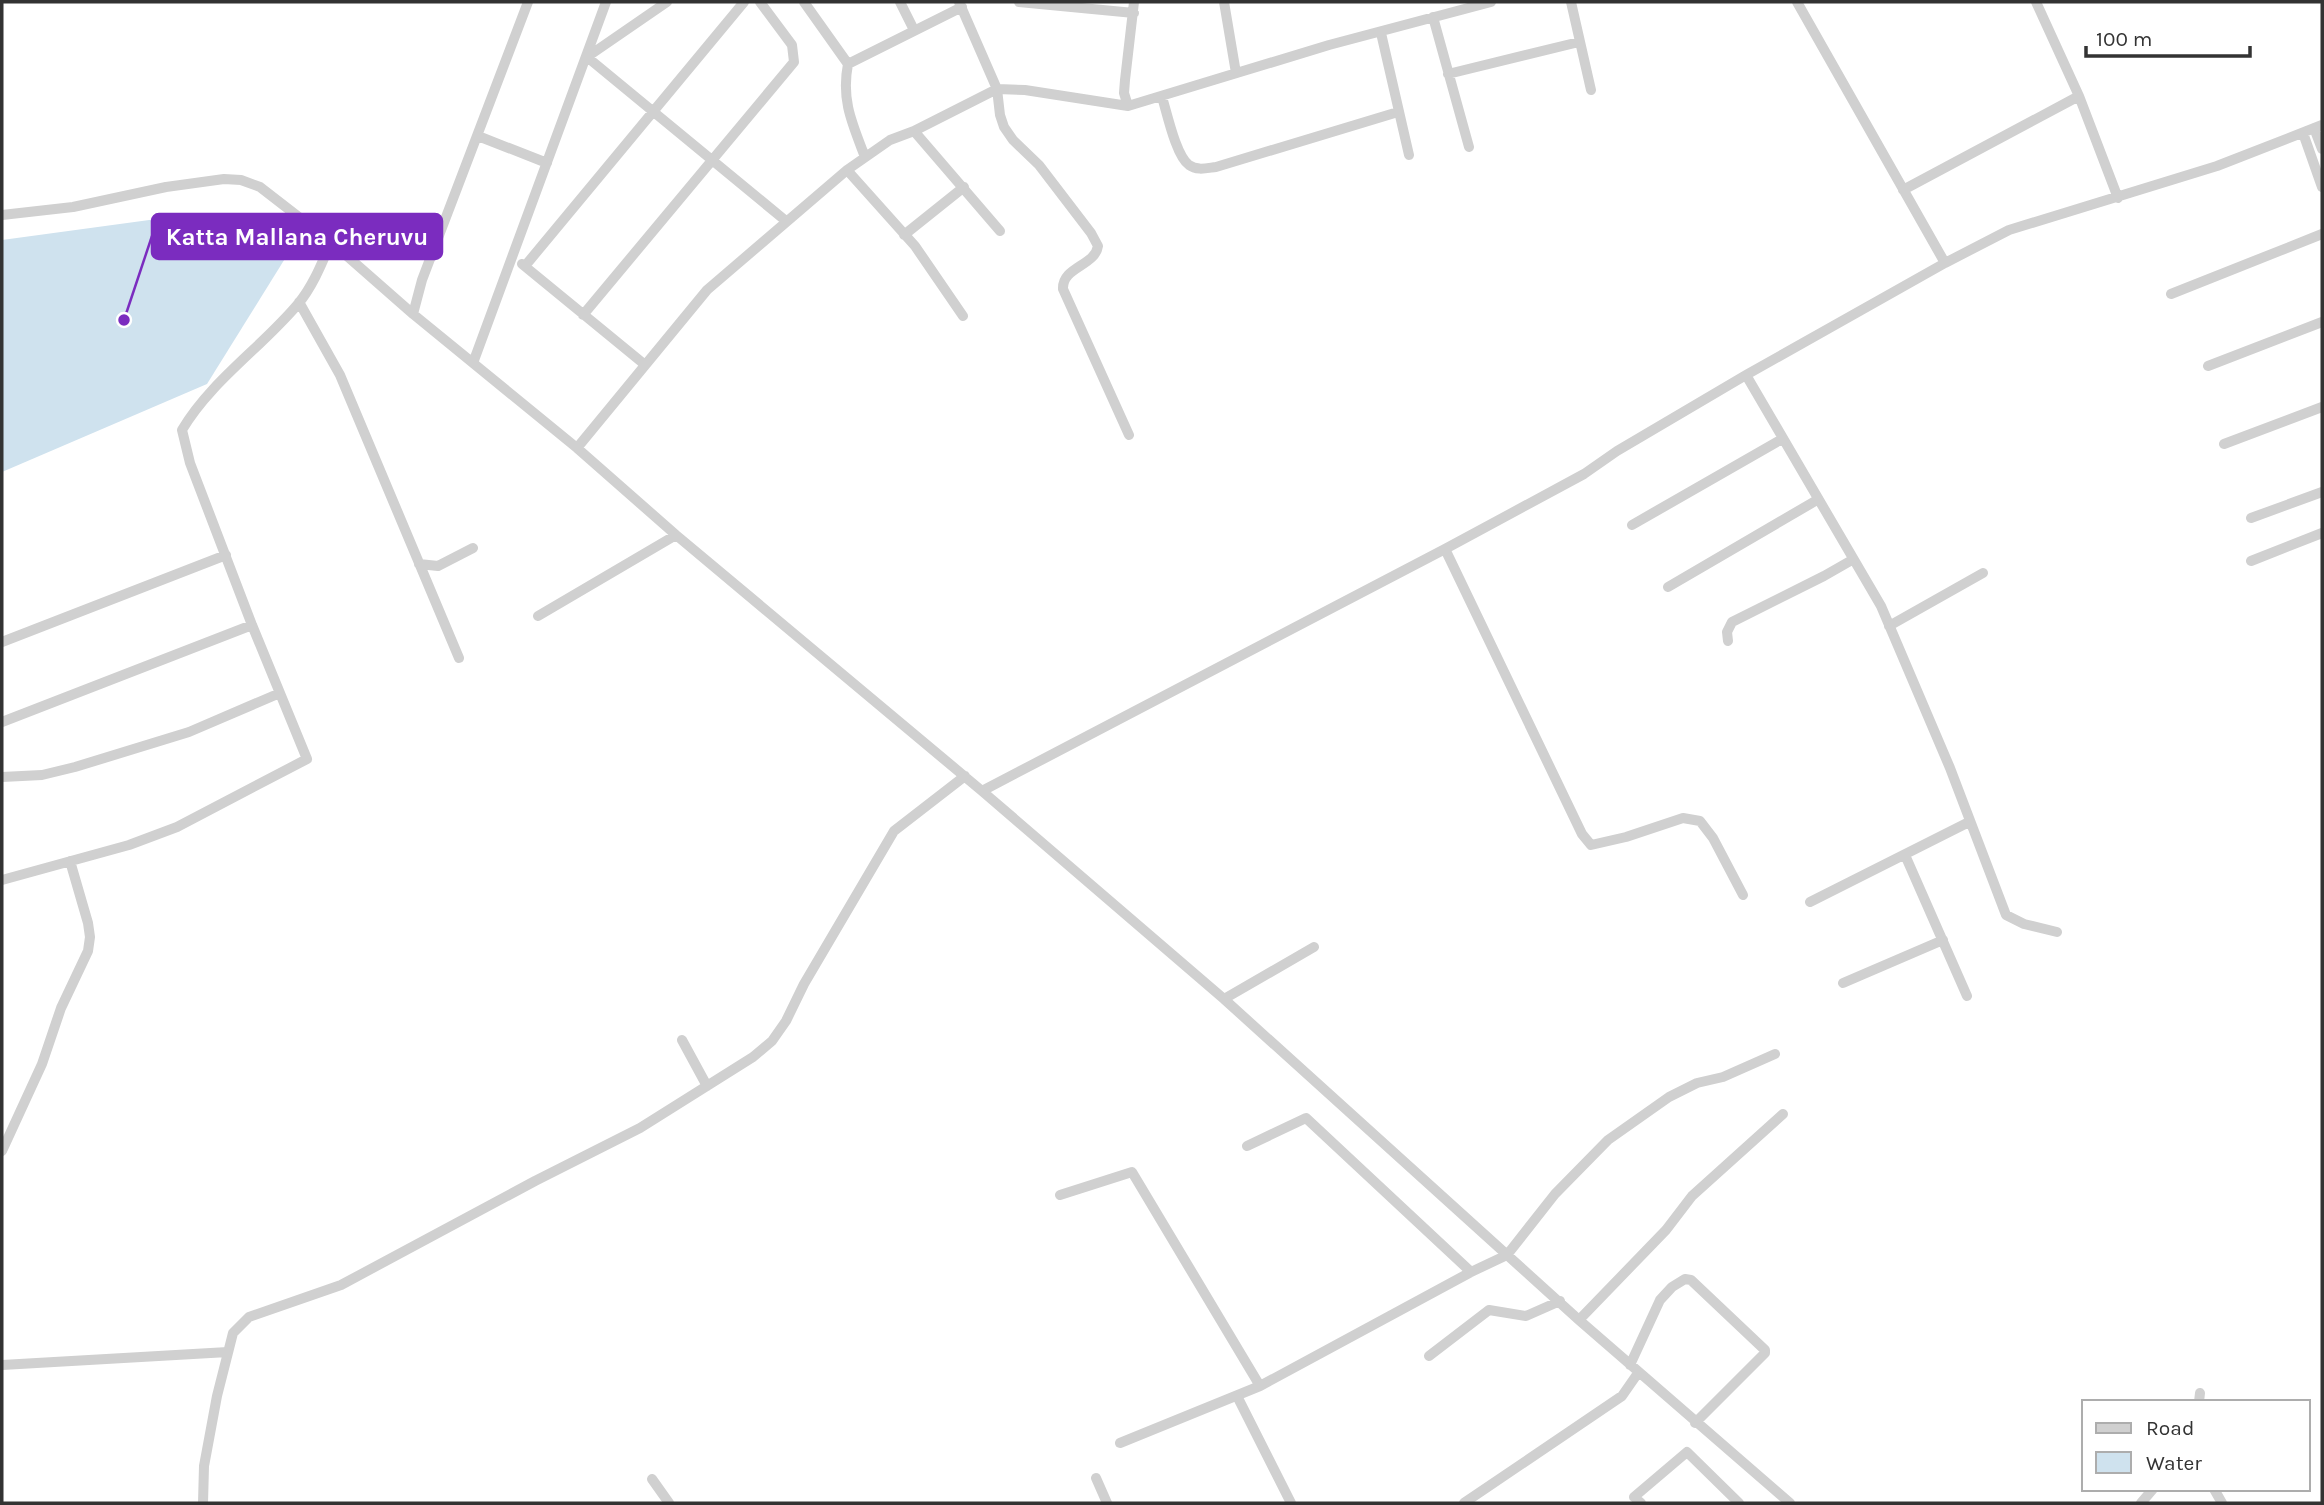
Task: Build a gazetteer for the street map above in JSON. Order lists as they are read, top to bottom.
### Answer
{
  "places": ["Katta Mallana Cheruvu"],
  "legend": ["Road", "Water"],
  "scale_bar": "100 m"
}
